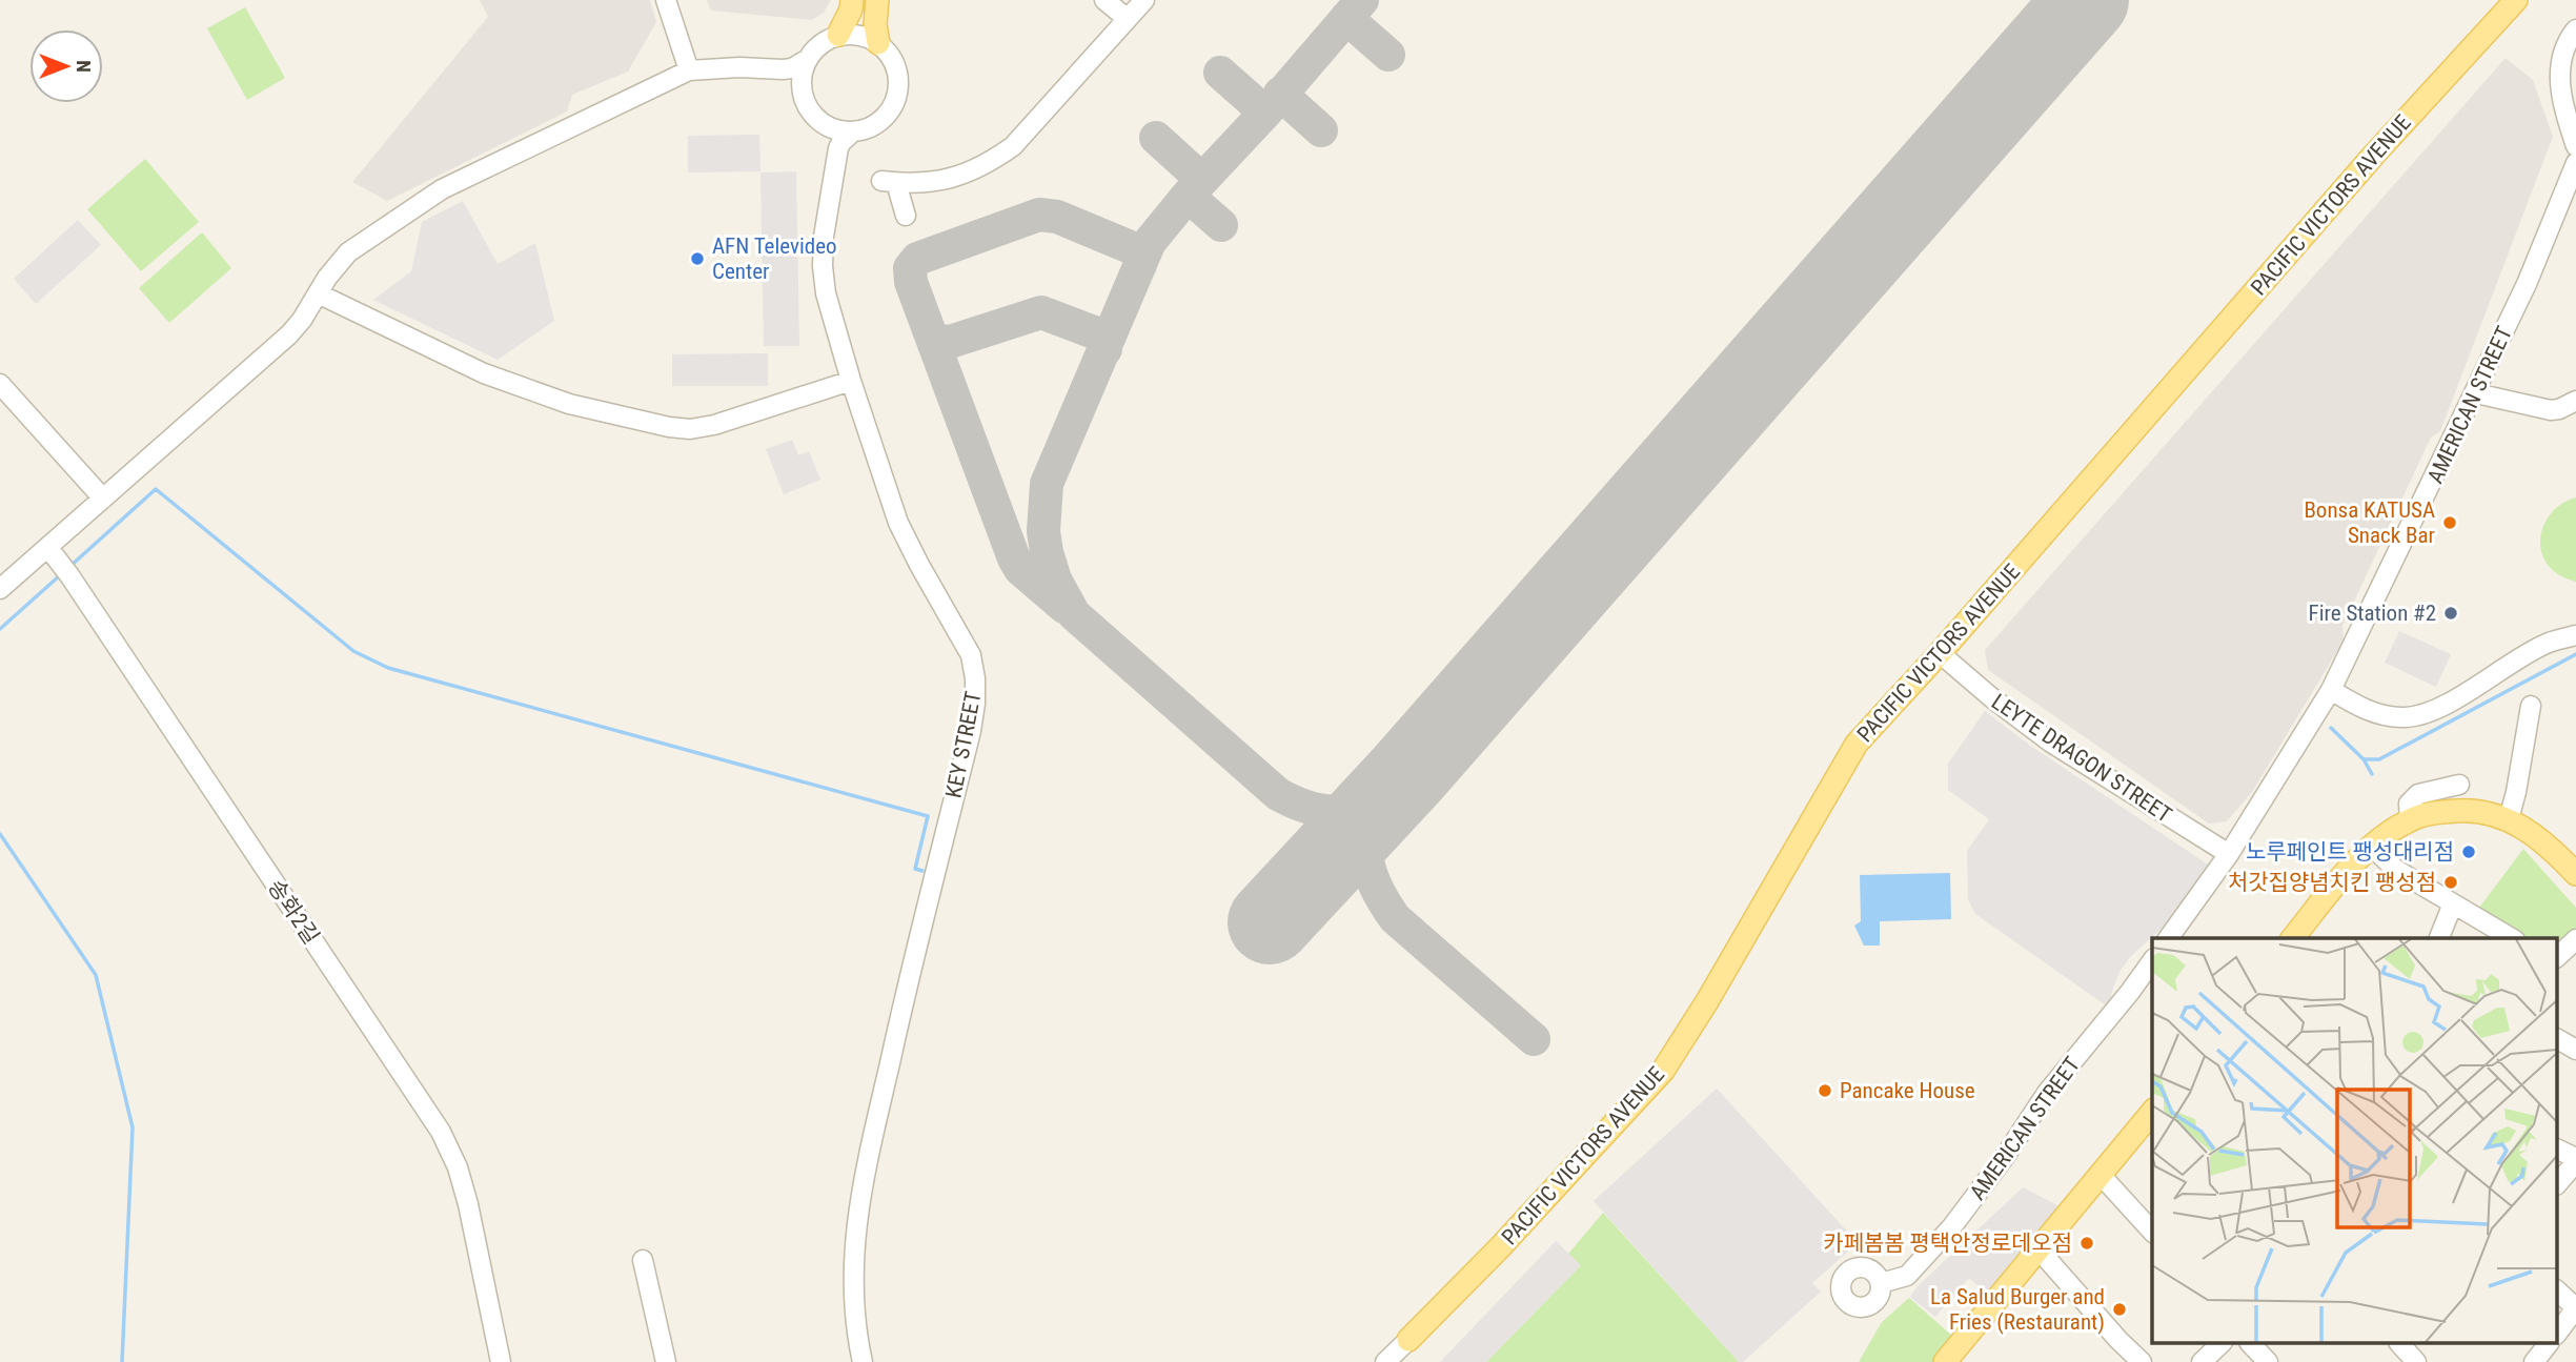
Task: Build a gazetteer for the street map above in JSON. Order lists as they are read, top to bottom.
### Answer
{
  "streets": {
    "main road": ["PACIFIC VICTORS AVENUE"],
    "street": [
      "AMERICAN STREET",
      "KEY STREET",
      "LEYTE DRAGON STREET",
      "송화2길"
    ]
  },
  "crossings": [
    ["PACIFIC VICTORS AVENUE", "LEYTE DRAGON STREET"],
    ["AMERICAN STREET", "LEYTE DRAGON STREET"]
  ],
  "places": [
    "AFN Televideo Center",
    "Bonsa KATUSA Snack Bar",
    "Fire Station #2",
    "노루페인트 팽성대리점",
    "처갓집양념치킨 팽성점",
    "Pancake House",
    "카페봄봄 평택안정로데오점",
    "La Salud Burger and Fries (Restaurant)"
  ],
  "north": "right"
}
